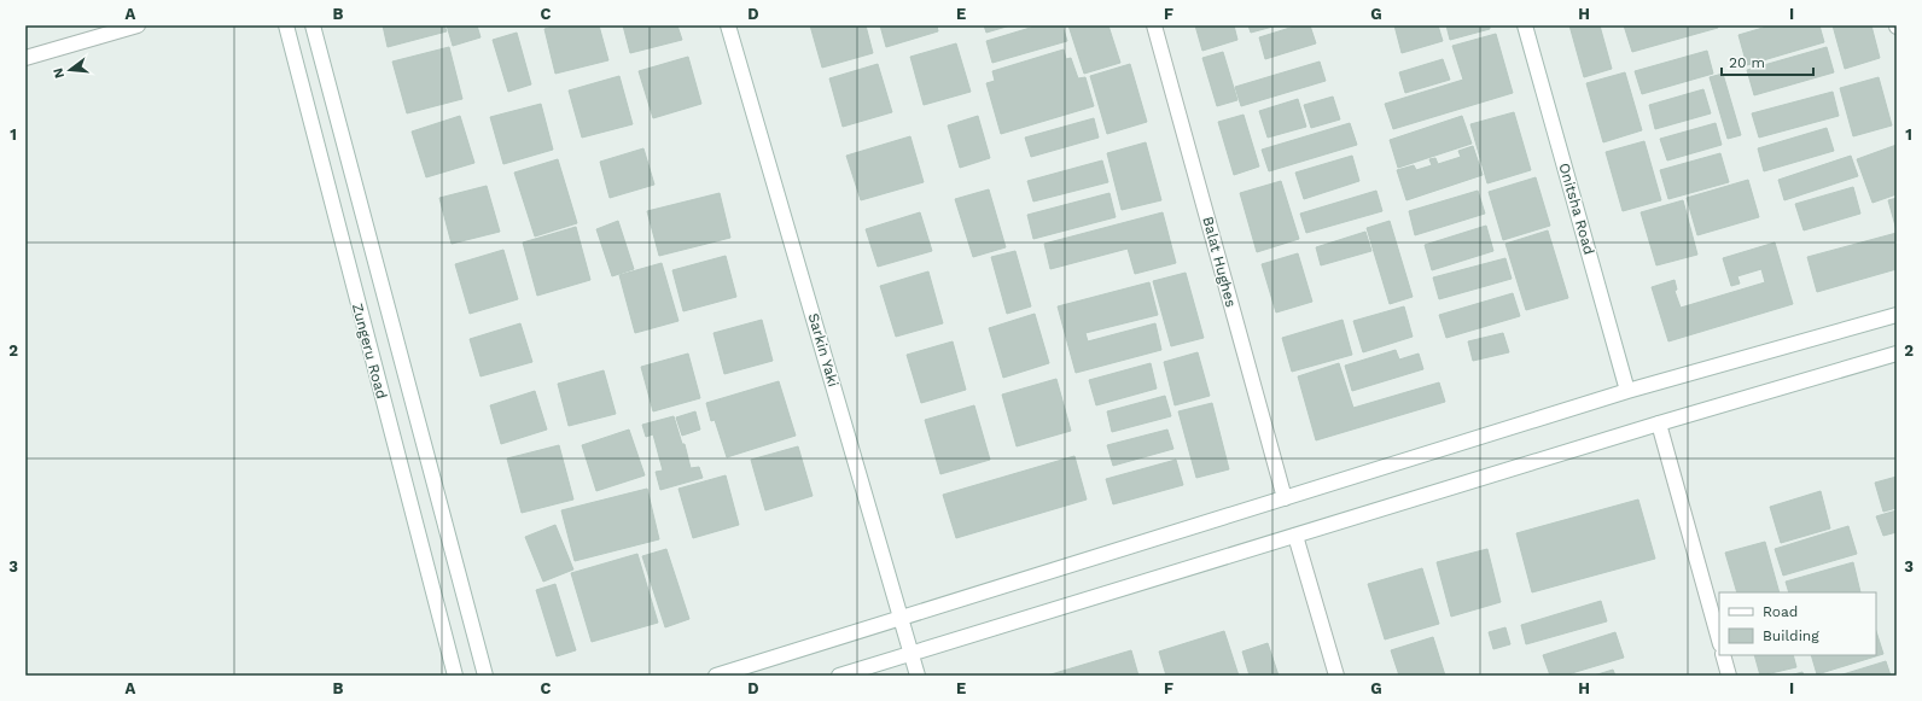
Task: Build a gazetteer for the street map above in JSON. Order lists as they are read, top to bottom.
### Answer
{
  "streets": {
    "street": [
      "Onitsha Road",
      "Balat Hughes",
      "Sarkin Yaki",
      "Zungeru Road"
    ]
  },
  "legend": ["Road", "Building"],
  "scale_bar": "20 m",
  "north": "left",
  "grid": {
    "columns": [
      "A",
      "B",
      "C",
      "D",
      "E",
      "F",
      "G",
      "H",
      "I"
    ],
    "rows": ["1", "2", "3"]
  }
}
